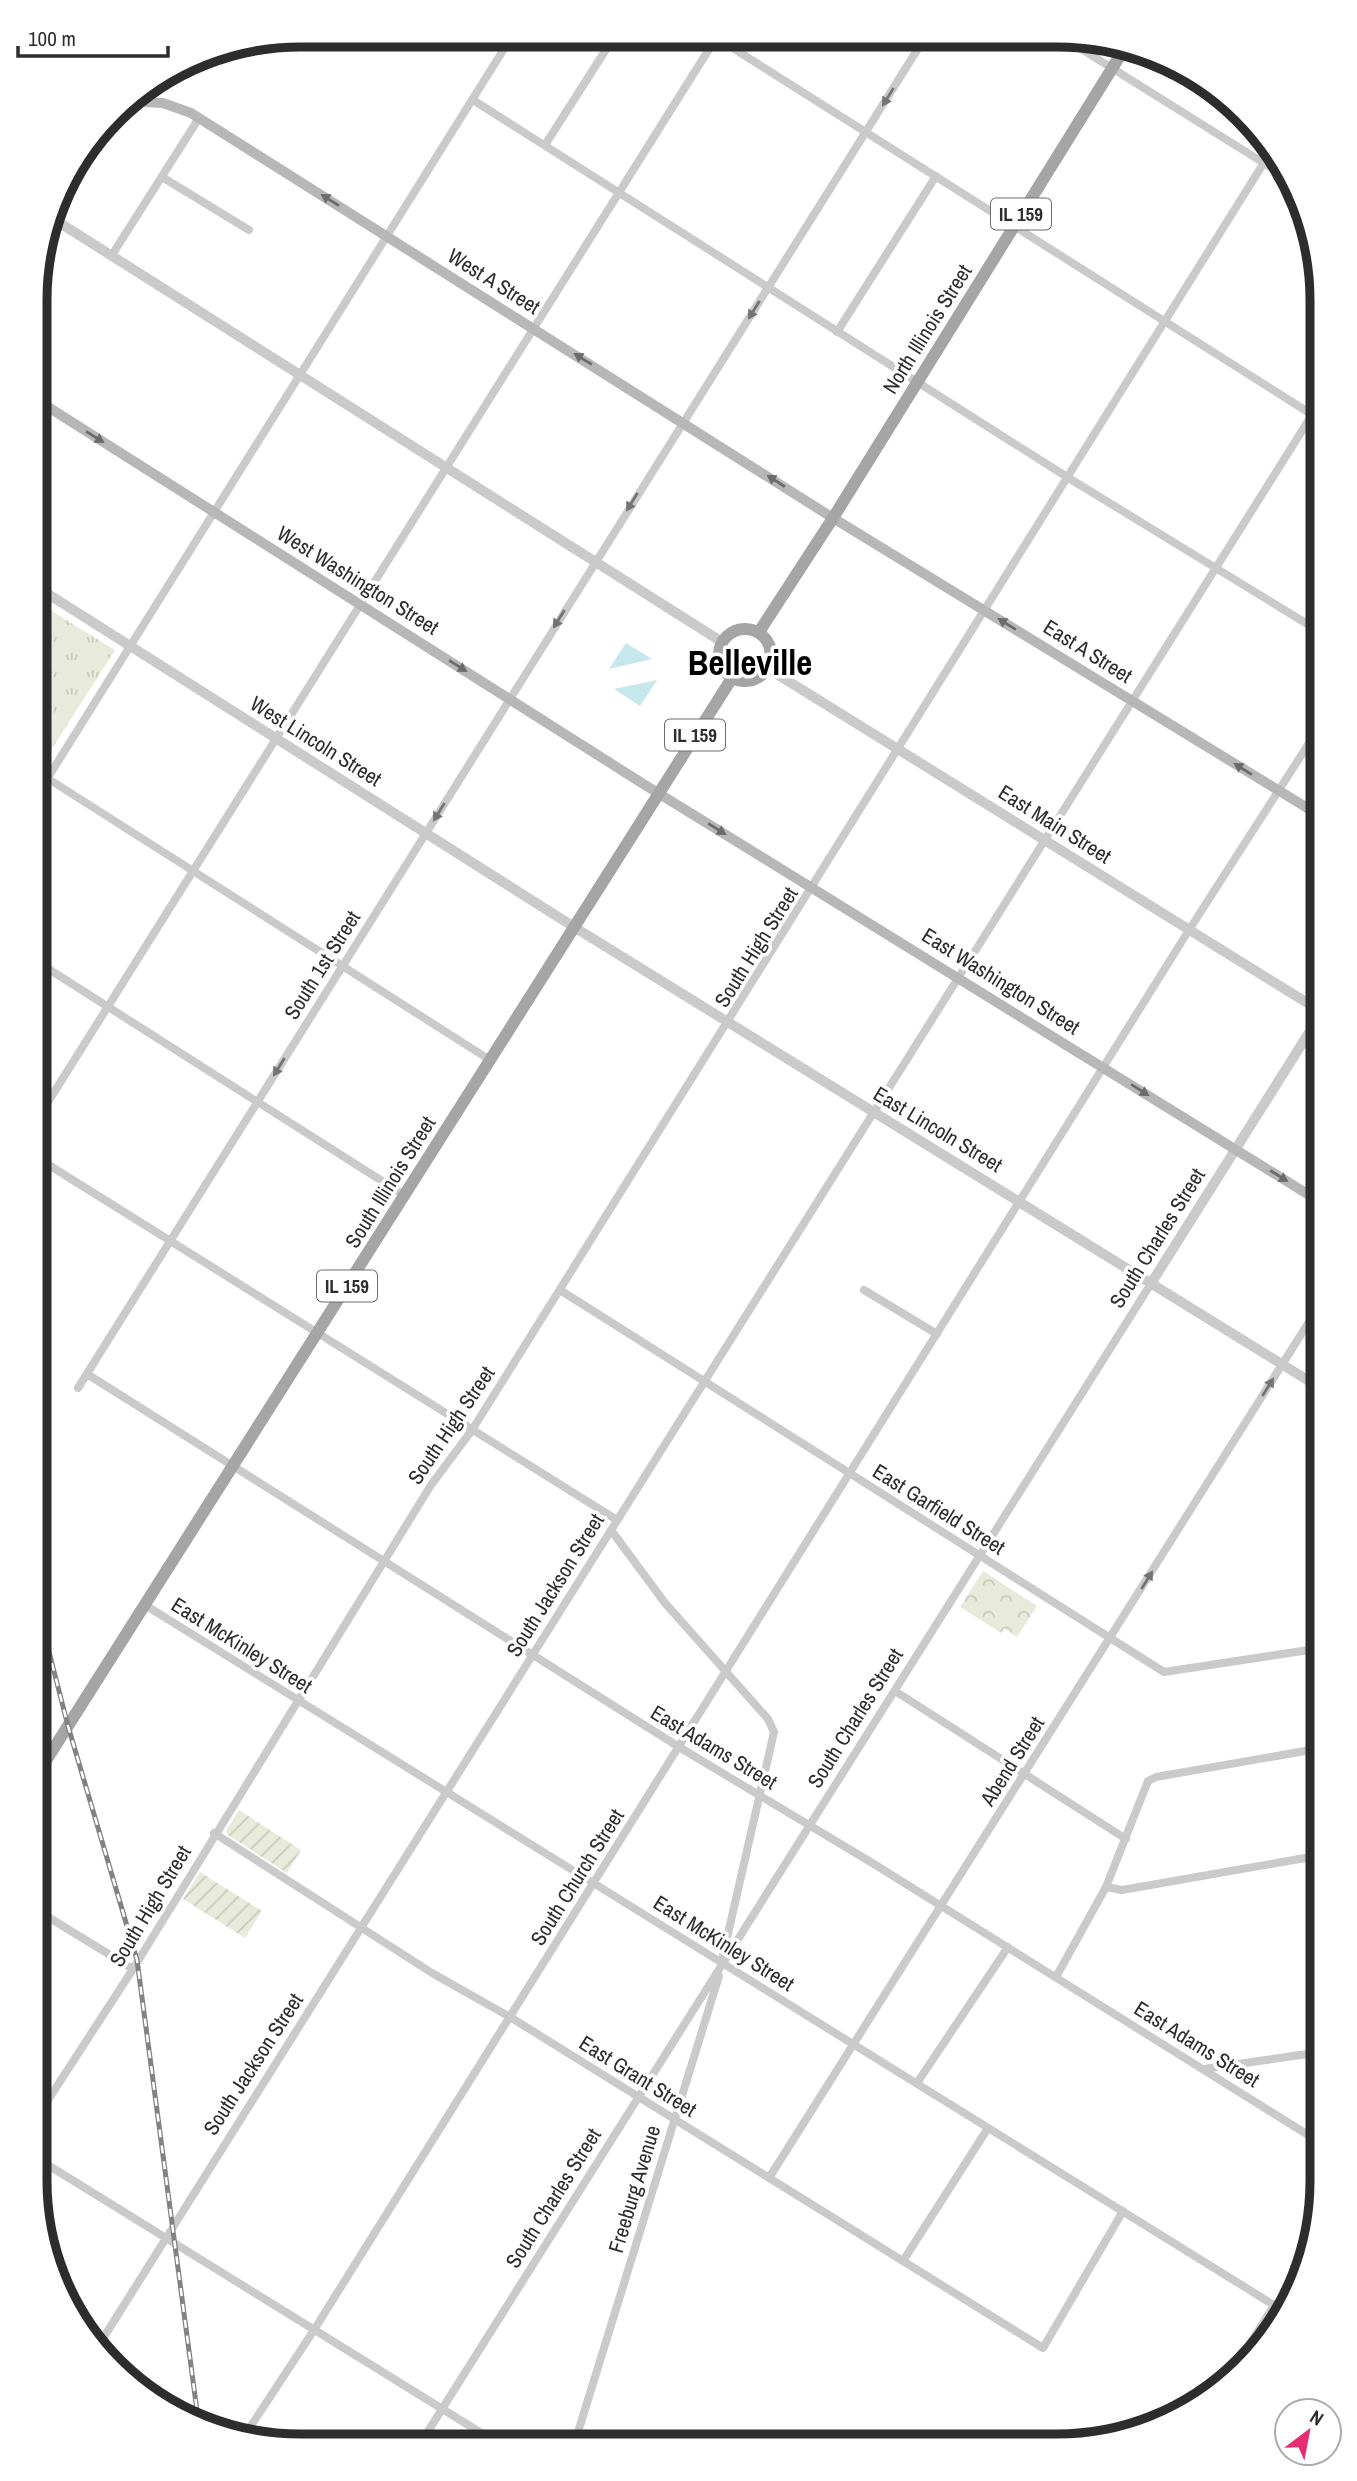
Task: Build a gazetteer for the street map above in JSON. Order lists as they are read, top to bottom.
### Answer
{
  "streets": {
    "main road": [
      "IL 159",
      "West A Street",
      "North Illinois Street",
      "West Washington Street",
      "East A Street",
      "East Washington Street",
      "South Illinois Street"
    ],
    "street": [
      "West Lincoln Street",
      "East Main Street",
      "South High Street",
      "South 1st Street",
      "East Lincoln Street",
      "South Charles Street",
      "East Garfield Street",
      "South Jackson Street",
      "East McKinley Street",
      "East Adams Street",
      "Abend Street",
      "South Church Street",
      "East Grant Street",
      "Freeburg Avenue"
    ]
  },
  "crossings": [
    ["West A Street", "North Illinois Street"],
    ["West A Street", "East A Street"],
    ["West A Street", "South 1st Street"],
    ["North Illinois Street", "East A Street"],
    ["North Illinois Street", "East Main Street"],
    ["North Illinois Street", "South Illinois Street"],
    ["West Washington Street", "South 1st Street"],
    ["West Washington Street", "East Washington Street"],
    ["West Washington Street", "South Illinois Street"],
    ["East A Street", "South High Street"],
    ["East A Street", "South Jackson Street"],
    ["East A Street", "South Church Street"],
    ["West Lincoln Street", "South 1st Street"],
    ["West Lincoln Street", "East Lincoln Street"],
    ["West Lincoln Street", "South Illinois Street"],
    ["East Main Street", "South High Street"],
    ["East Main Street", "South Illinois Street"],
    ["East Main Street", "South Jackson Street"],
    ["East Main Street", "South Church Street"],
    ["South High Street", "East Washington Street"],
    ["South High Street", "East Lincoln Street"],
    ["South High Street", "East Garfield Street"],
    ["South High Street", "East McKinley Street"],
    ["South High Street", "East Adams Street"],
    ["South High Street", "East Grant Street"],
    ["South 1st Street", "East Adams Street"],
    ["East Washington Street", "South Illinois Street"],
    ["East Washington Street", "South Charles Street"],
    ["East Washington Street", "South Jackson Street"],
    ["East Washington Street", "South Church Street"],
    ["East Lincoln Street", "South Illinois Street"],
    ["East Lincoln Street", "South Charles Street"],
    ["East Lincoln Street", "South Jackson Street"],
    ["East Lincoln Street", "Abend Street"],
    ["East Lincoln Street", "South Church Street"],
    ["South Illinois Street", "East McKinley Street"],
    ["South Illinois Street", "East Adams Street"],
    ["South Charles Street", "East Garfield Street"],
    ["South Charles Street", "East McKinley Street"],
    ["South Charles Street", "East Adams Street"],
    ["South Charles Street", "East Grant Street"],
    ["South Charles Street", "Freeburg Avenue"],
    ["East Garfield Street", "South Jackson Street"],
    ["East Garfield Street", "Abend Street"],
    ["East Garfield Street", "South Church Street"],
    ["South Jackson Street", "East McKinley Street"],
    ["South Jackson Street", "East Adams Street"],
    ["South Jackson Street", "East Grant Street"],
    ["East McKinley Street", "Abend Street"],
    ["East McKinley Street", "South Church Street"],
    ["East McKinley Street", "East Grant Street"],
    ["East McKinley Street", "Freeburg Avenue"],
    ["East Adams Street", "Abend Street"],
    ["East Adams Street", "South Church Street"],
    ["East Adams Street", "Freeburg Avenue"],
    ["Abend Street", "East Grant Street"],
    ["South Church Street", "East Grant Street"],
    ["South Church Street", "Freeburg Avenue"],
    ["East Grant Street", "Freeburg Avenue"]
  ],
  "one_way": [
    "West A Street",
    "West Washington Street",
    "East A Street",
    "South 1st Street",
    "East Washington Street"
  ],
  "districts": ["Belleville"],
  "scale_bar": "100 m",
  "north": "top right"
}
